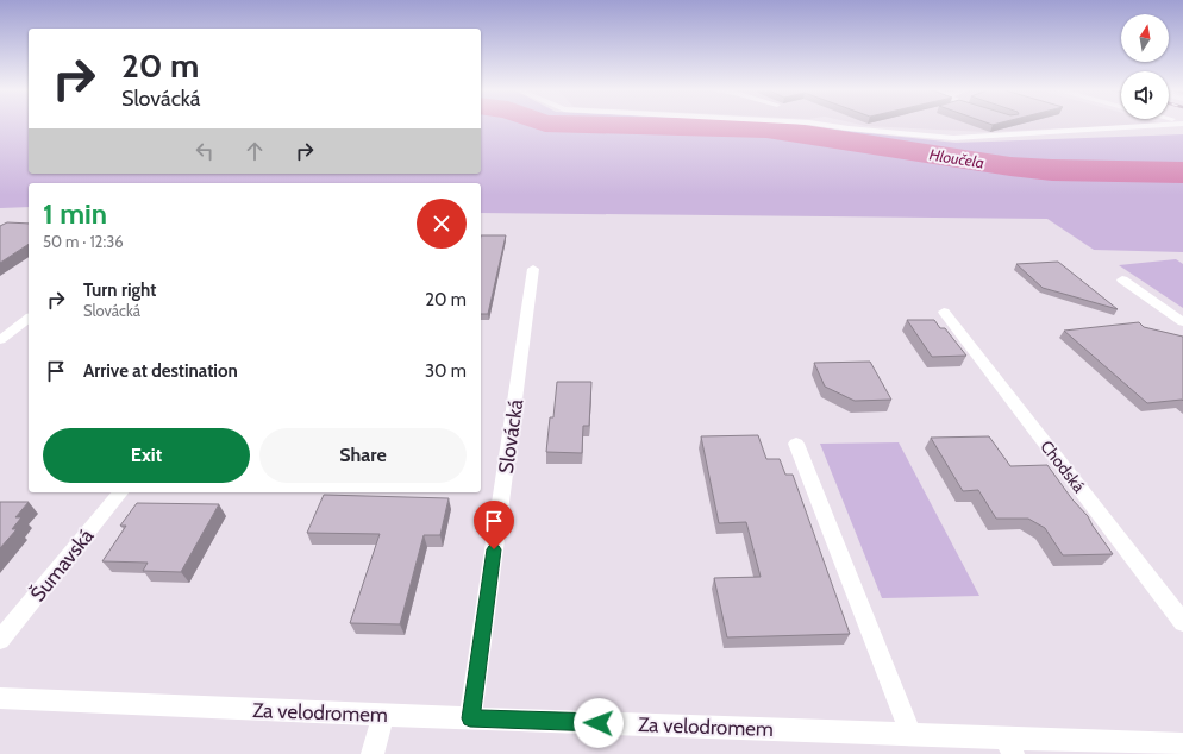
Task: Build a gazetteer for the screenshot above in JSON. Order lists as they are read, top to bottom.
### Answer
{
  "streets": {
    "street": [
      "Slovácká",
      "Chodská",
      "Šumavská",
      "Za velodromem"
    ]
  },
  "crossings": [
    ["Slovácká", "Za velodromem"]
  ],
  "water": ["Hloučela"],
  "north": "top",
  "page": {
    "turn": ["20 m", "Slovácká"],
    "heading": ["1 min", "50 m · 12:36"],
    "list": [
      {
        "name": "Turn right",
        "note": "Slovácká",
        "value": "20 m"
      },
      {
        "name": "Arrive at destination",
        "value": "30 m"
      }
    ],
    "buttons": ["Exit", "Share"]
  }
}
